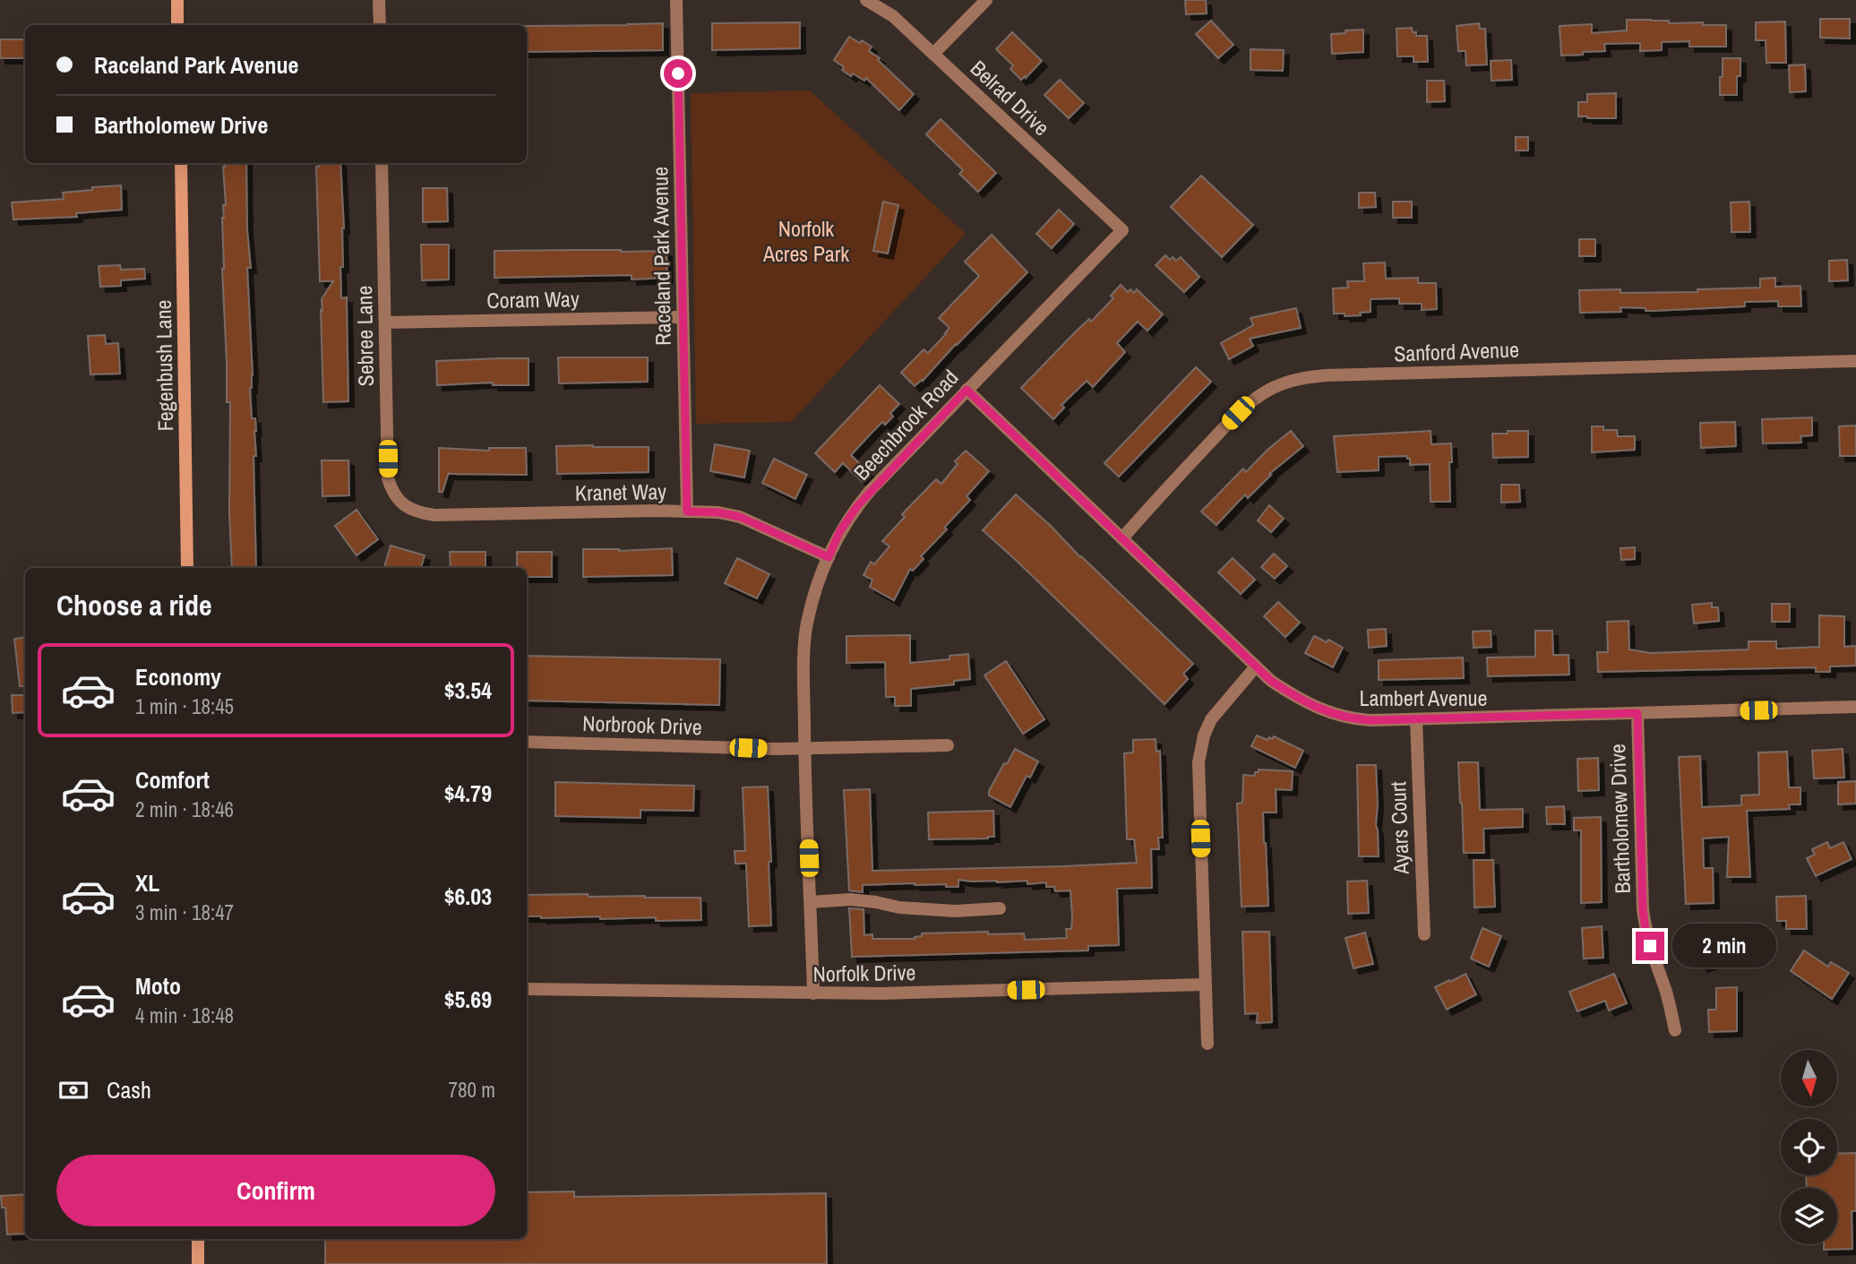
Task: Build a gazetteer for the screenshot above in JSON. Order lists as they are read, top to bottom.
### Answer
{
  "streets": {
    "main road": ["Fegenbush Lane"],
    "street": [
      "Belrad Drive",
      "Raceland Park Avenue",
      "Coram Way",
      "Sebree Lane",
      "Sanford Avenue",
      "Beechbrook Road",
      "Kranet Way",
      "Lambert Avenue",
      "Norbrook Drive",
      "Bartholomew Drive",
      "Ayars Court",
      "Norfolk Drive"
    ]
  },
  "crossings": [
    ["Belrad Drive", "Beechbrook Road"],
    ["Raceland Park Avenue", "Coram Way"],
    ["Raceland Park Avenue", "Kranet Way"],
    ["Coram Way", "Sebree Lane"],
    ["Sebree Lane", "Kranet Way"],
    ["Sanford Avenue", "Lambert Avenue"],
    ["Beechbrook Road", "Kranet Way"],
    ["Beechbrook Road", "Lambert Avenue"],
    ["Beechbrook Road", "Norbrook Drive"],
    ["Beechbrook Road", "Norfolk Drive"],
    ["Lambert Avenue", "Bartholomew Drive"],
    ["Lambert Avenue", "Ayars Court"]
  ],
  "parks": ["Norfolk Acres Park"],
  "north": "bottom",
  "page": {
    "banner": ["Raceland Park Avenue", "Bartholomew Drive"],
    "heading": "Choose a ride",
    "list": [
      {
        "name": "Economy",
        "note": "1 min · 18:45",
        "value": "$3.54"
      },
      {
        "name": "Comfort",
        "note": "2 min · 18:46",
        "value": "$4.79"
      },
      {
        "name": "XL",
        "note": "3 min · 18:47",
        "value": "$6.03"
      },
      {
        "name": "Moto",
        "note": "4 min · 18:48",
        "value": "$5.69"
      }
    ],
    "bubble": "2 min",
    "pay": ["Cash", "780 m"],
    "buttons": "Confirm"
  }
}
